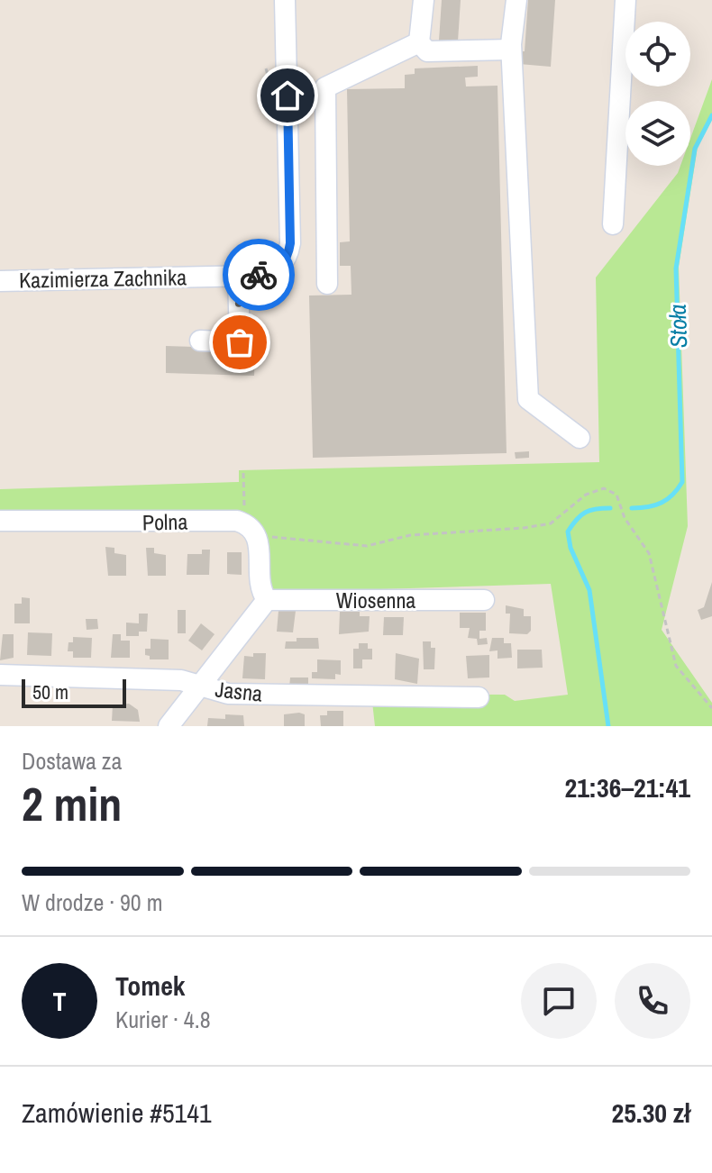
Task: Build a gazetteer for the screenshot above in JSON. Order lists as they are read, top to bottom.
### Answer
{
  "streets": {
    "street": [
      "Kazimierza Zachnika",
      "Polna",
      "Wiosenna",
      "Jasna"
    ]
  },
  "water": ["Stoła"],
  "scale_bar": "50 m",
  "page": {
    "scale": "50 m",
    "heading": ["2 min", "Dostawa za", "21:36–21:41"],
    "panel": [
      "Tomek",
      "Kurier · 4.8",
      "Zamówienie #5141",
      "25.30 zł"
    ],
    "bar": "W drodze · 90 m",
    "round": "T"
  }
}
